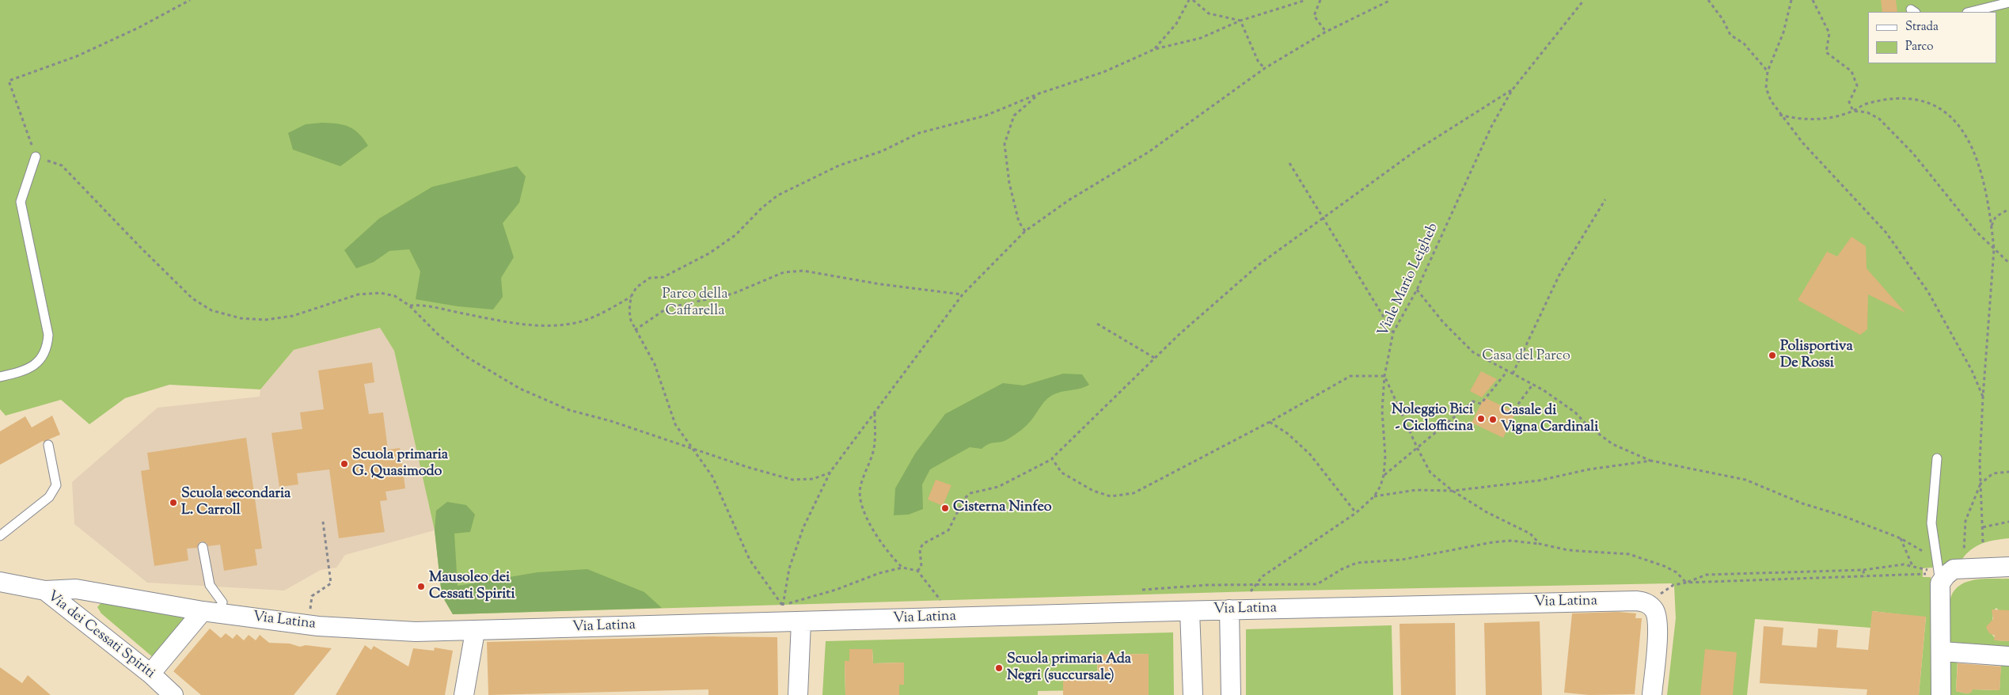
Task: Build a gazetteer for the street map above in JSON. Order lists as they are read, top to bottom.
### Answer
{
  "streets": {
    "street": ["Via Latina", "Via dei Cessati Spiriti"],
    "path": ["Viale Mario Leigheb"]
  },
  "crossings": [
    ["Via Latina", "Via dei Cessati Spiriti"]
  ],
  "parks": ["Parco della Caffarella", "Casa del Parco"],
  "places": [
    "Polisportiva De Rossi",
    "Noleggio Bici - Ciclofficina",
    "Casale di Vigna Cardinali",
    "Scuola primaria G. Quasimodo",
    "Scuola secondaria L. Carroll",
    "Cisterna Ninfeo",
    "Mausoleo dei Cessati Spiriti",
    "Scuola primaria Ada Negri (succursale)"
  ],
  "legend": ["Strada", "Parco"]
}
